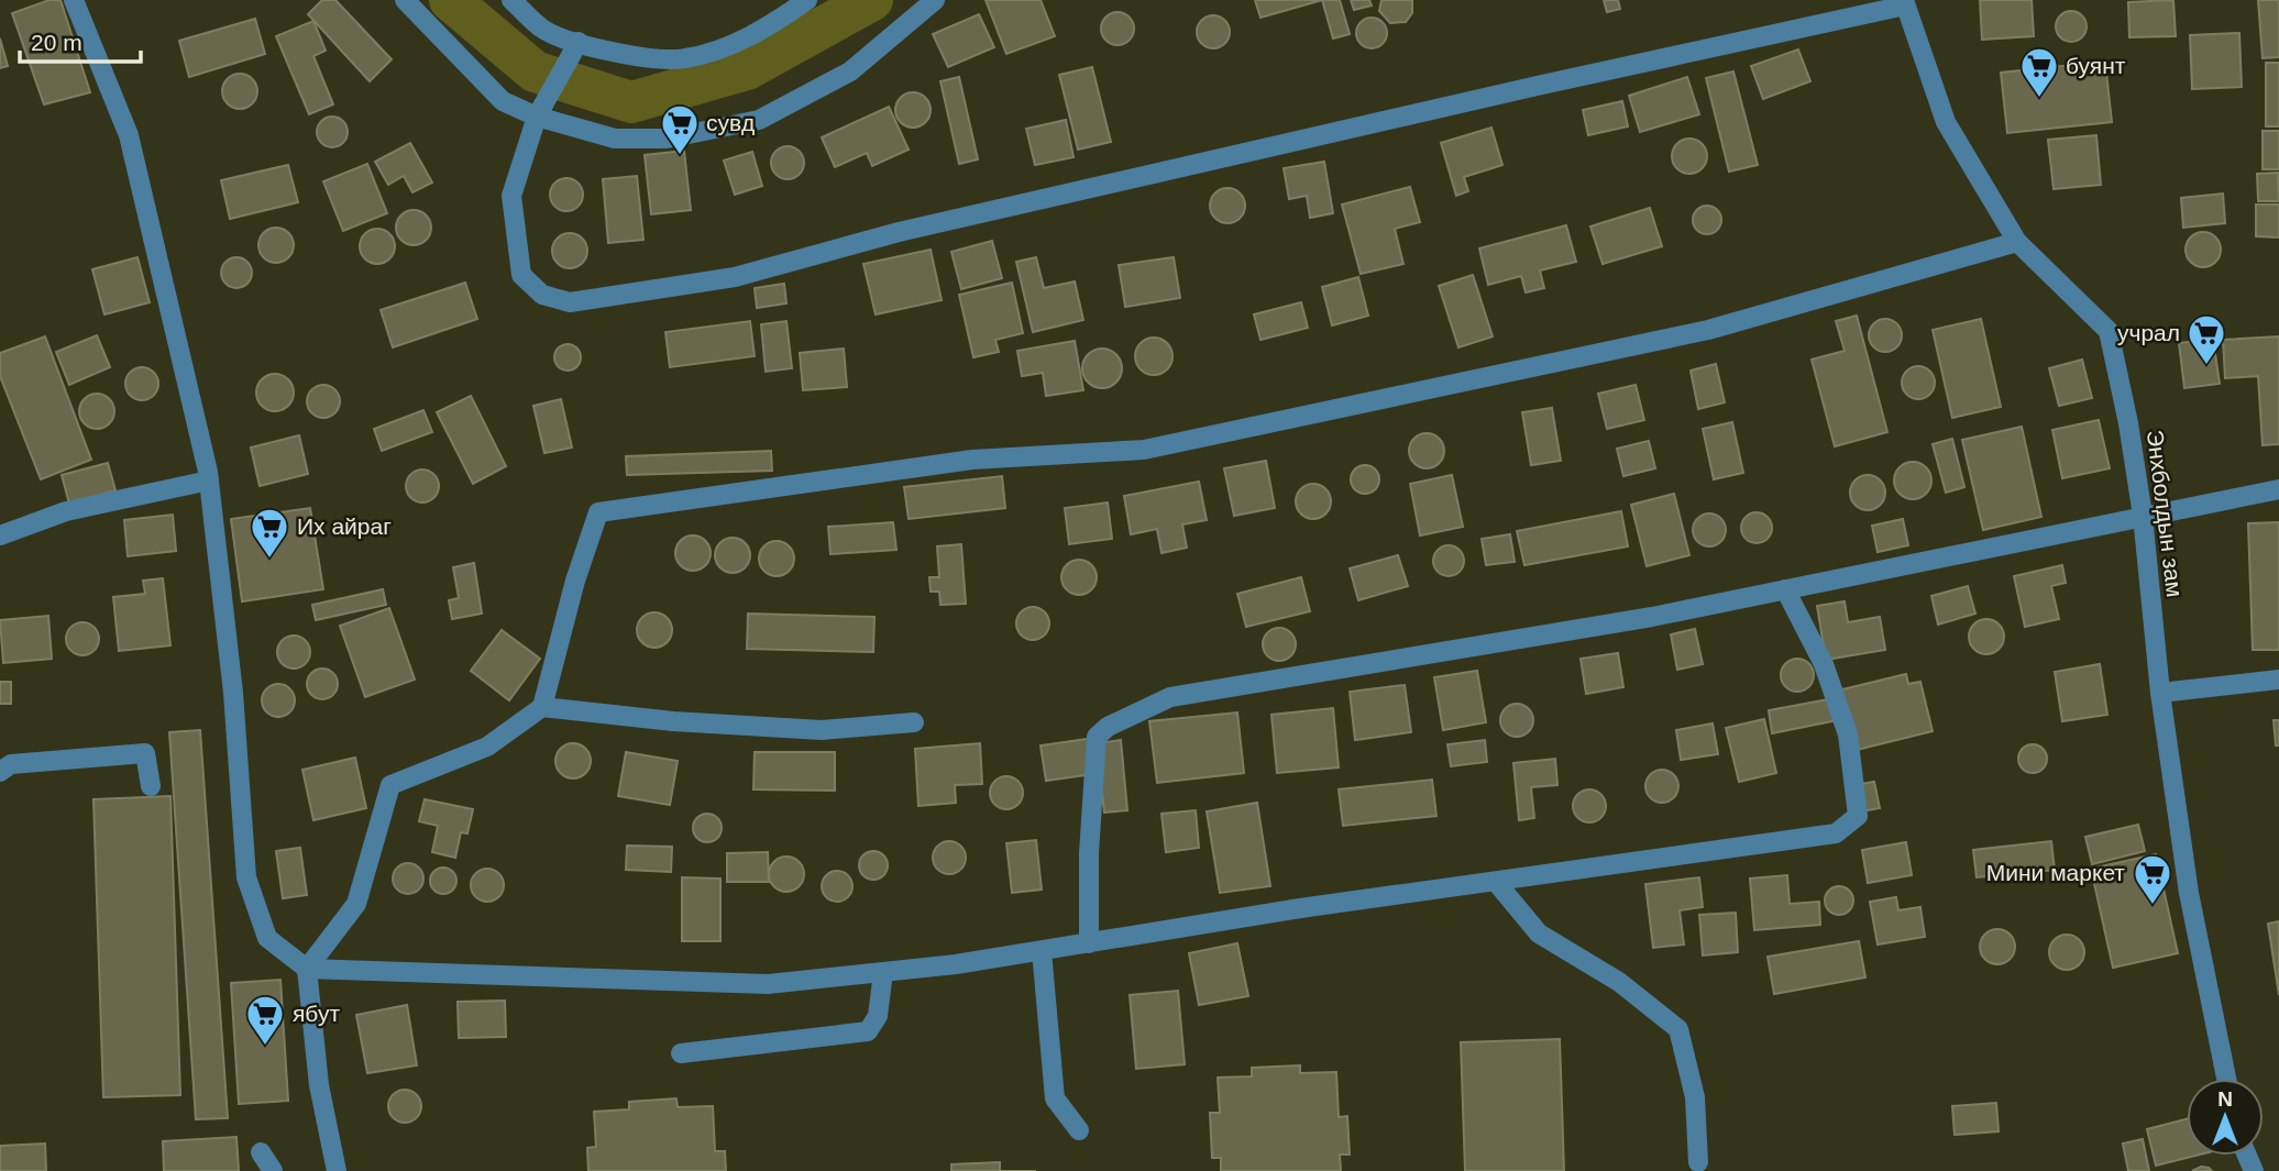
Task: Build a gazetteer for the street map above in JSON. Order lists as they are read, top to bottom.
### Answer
{
  "streets": {
    "street": ["Энхболдын зам"]
  },
  "places": {
    "supermarket": [
      "буянт",
      "сувд",
      "учрал",
      "Их айраг",
      "Мини маркет",
      "ябут"
    ]
  },
  "scale_bar": "20 m",
  "north": "top"
}
